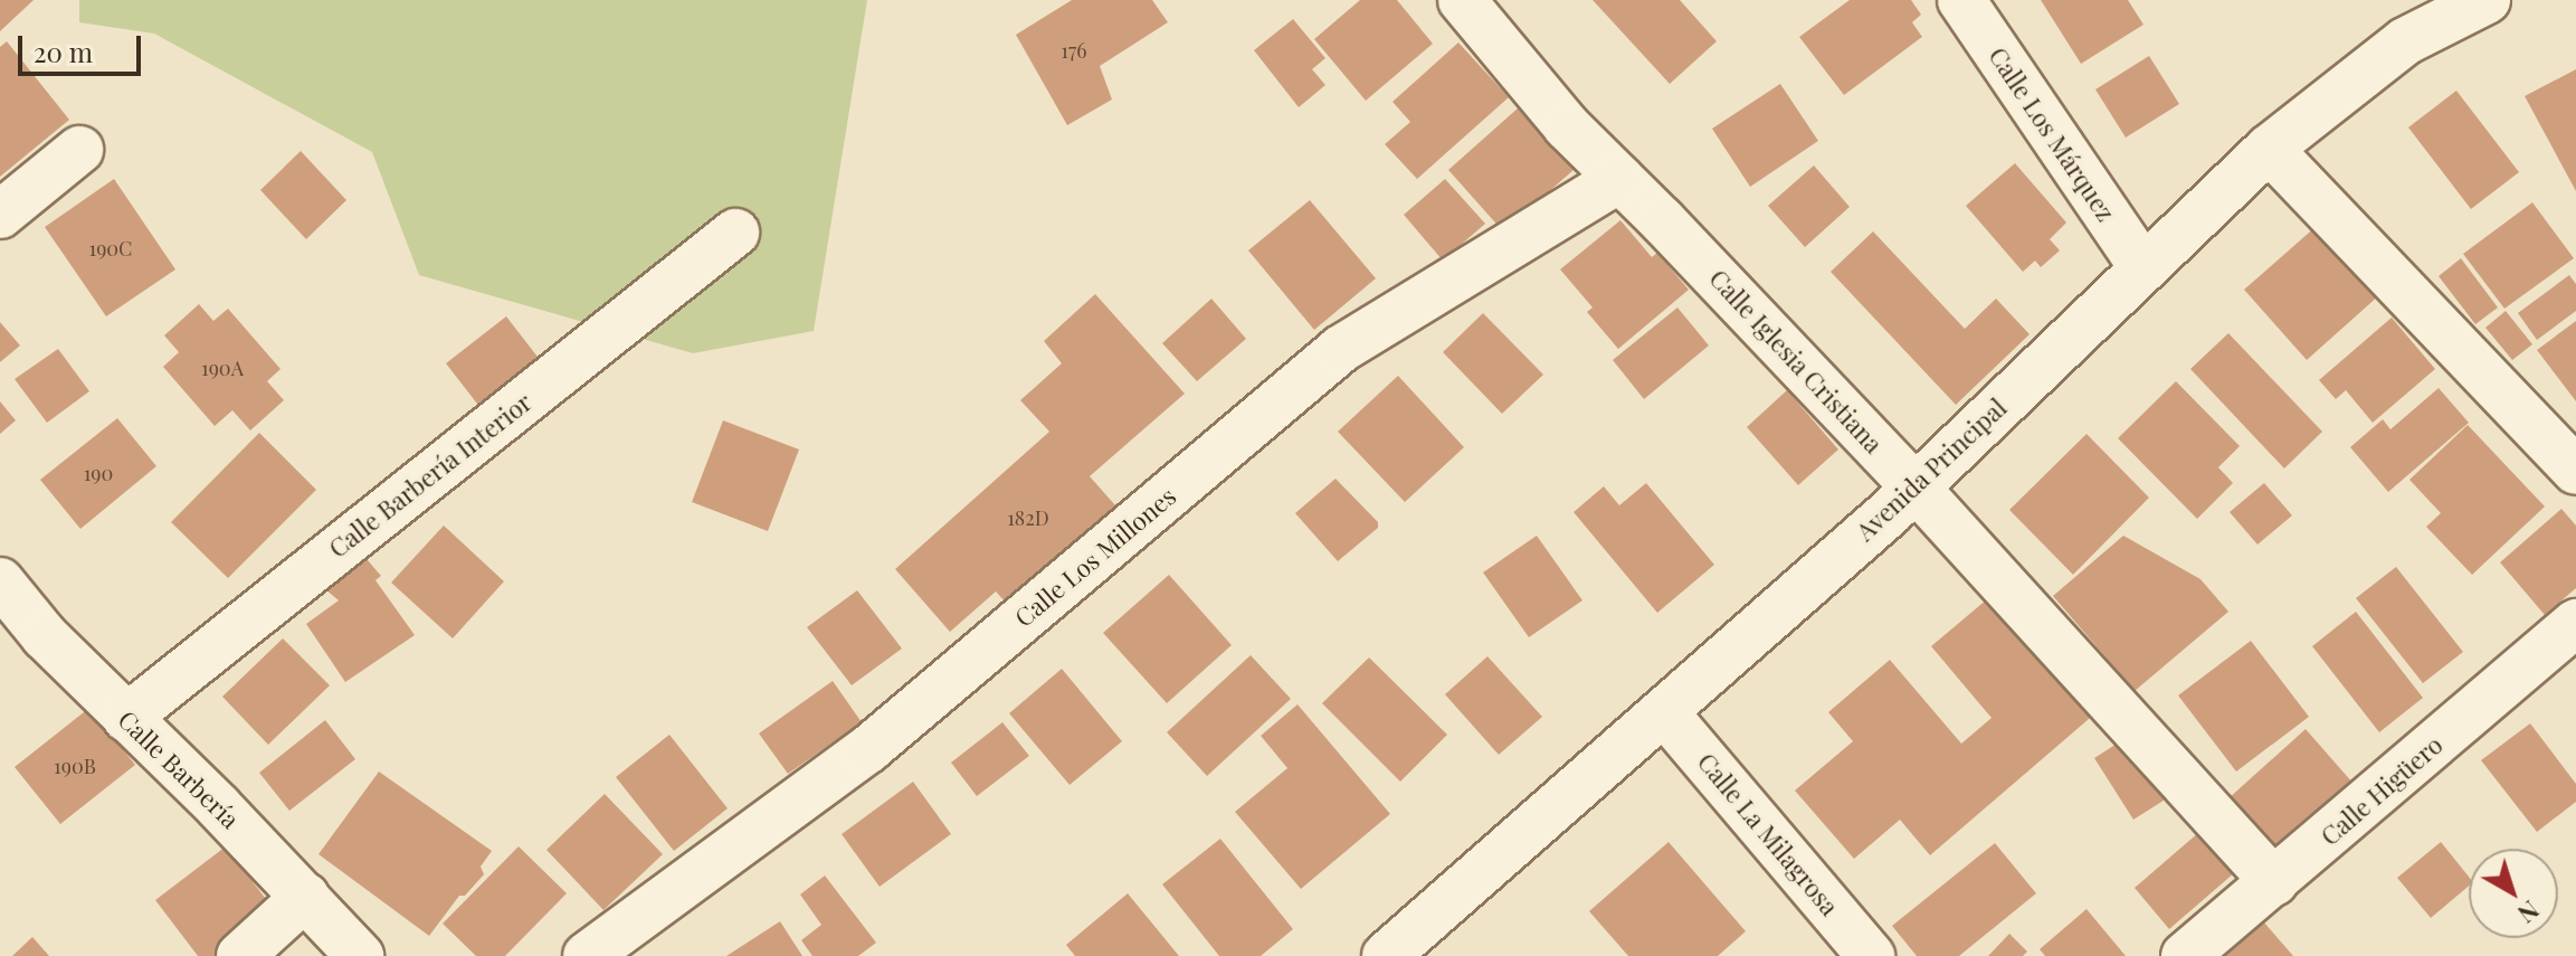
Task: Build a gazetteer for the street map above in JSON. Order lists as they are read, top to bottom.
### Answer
{
  "streets": {
    "street": [
      "Calle Los Márquez",
      "Calle Iglesia Cristiana",
      "Avenida Principal",
      "Calle Barbería Interior",
      "Calle Los Millones",
      "Calle Barbería",
      "Calle Higüero",
      "Calle La Milagrosa"
    ]
  },
  "crossings": [
    ["Calle Los Márquez", "Avenida Principal"],
    ["Calle Iglesia Cristiana", "Avenida Principal"],
    ["Calle Iglesia Cristiana", "Calle Los Millones"],
    ["Calle Iglesia Cristiana", "Calle Higüero"],
    ["Avenida Principal", "Calle La Milagrosa"],
    ["Calle Barbería Interior", "Calle Barbería"]
  ],
  "house_numbers": [
    "176",
    "190C",
    "190A",
    "190",
    "182D",
    "190B"
  ],
  "scale_bar": "20 m",
  "north": "bottom right"
}
